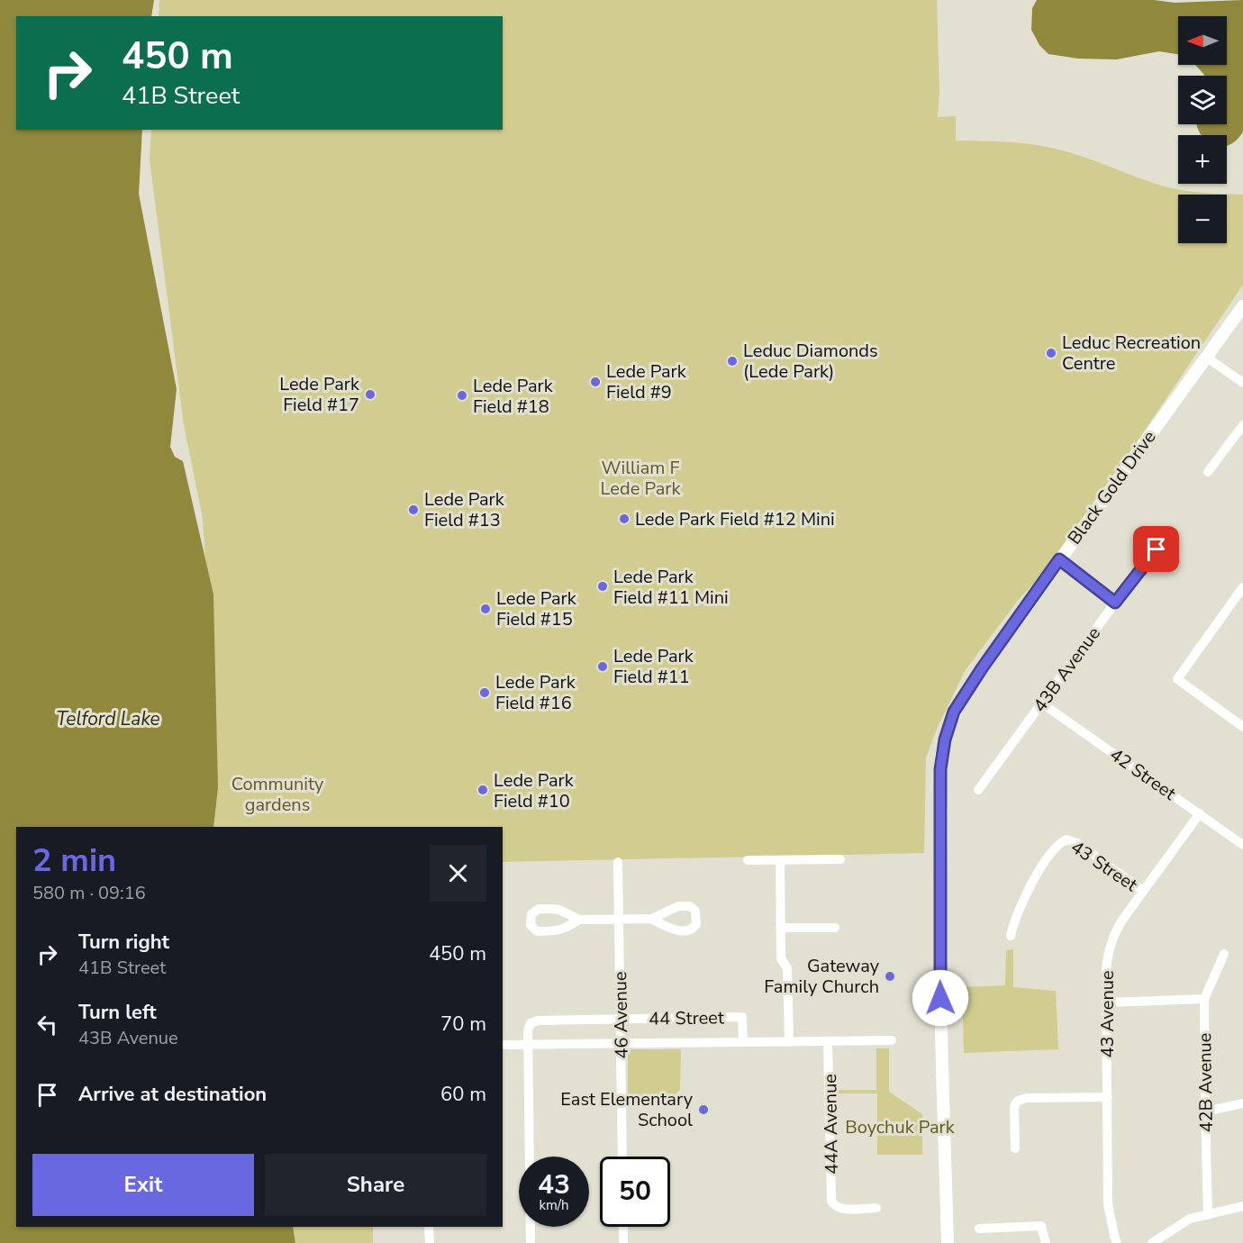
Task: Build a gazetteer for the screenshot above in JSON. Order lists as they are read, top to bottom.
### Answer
{
  "streets": {
    "main road": ["Black Gold Drive"],
    "street": [
      "43B Avenue",
      "42 Street",
      "43 Street",
      "43 Avenue",
      "46 Avenue",
      "44 Street",
      "42B Avenue",
      "44A Avenue"
    ]
  },
  "crossings": [
    ["43B Avenue", "42 Street"],
    ["42 Street", "43 Avenue"],
    ["43 Street", "43 Avenue"],
    ["46 Avenue", "44 Street"],
    ["44 Street", "44A Avenue"]
  ],
  "water": ["Telford Lake"],
  "parks": ["William F Lede Park", "Community gardens", "Boychuk Park"],
  "places": [
    "Leduc Recreation Centre",
    "Leduc Diamonds (Lede Park)",
    "Lede Park Field #9",
    "Lede Park Field #17",
    "Lede Park Field #18",
    "Lede Park Field #13",
    "Lede Park Field #12 Mini",
    "Lede Park Field #11 Mini",
    "Lede Park Field #15",
    "Lede Park Field #11",
    "Lede Park Field #16",
    "Lede Park Field #10",
    "Gateway Family Church",
    "East Elementary School"
  ],
  "north": "left",
  "page": {
    "map_buttons": ["+", "−"],
    "turn": ["450 m", "41B Street"],
    "heading": ["2 min", "580 m · 09:16"],
    "list": [
      {
        "name": "Turn right",
        "note": "41B Street",
        "value": "450 m"
      },
      {
        "name": "Turn left",
        "note": "43B Avenue",
        "value": "70 m"
      },
      {
        "name": "Arrive at destination",
        "value": "60 m"
      }
    ],
    "buttons": ["Exit", "Share"],
    "speed": "43 km/h",
    "limit": "50"
  }
}
